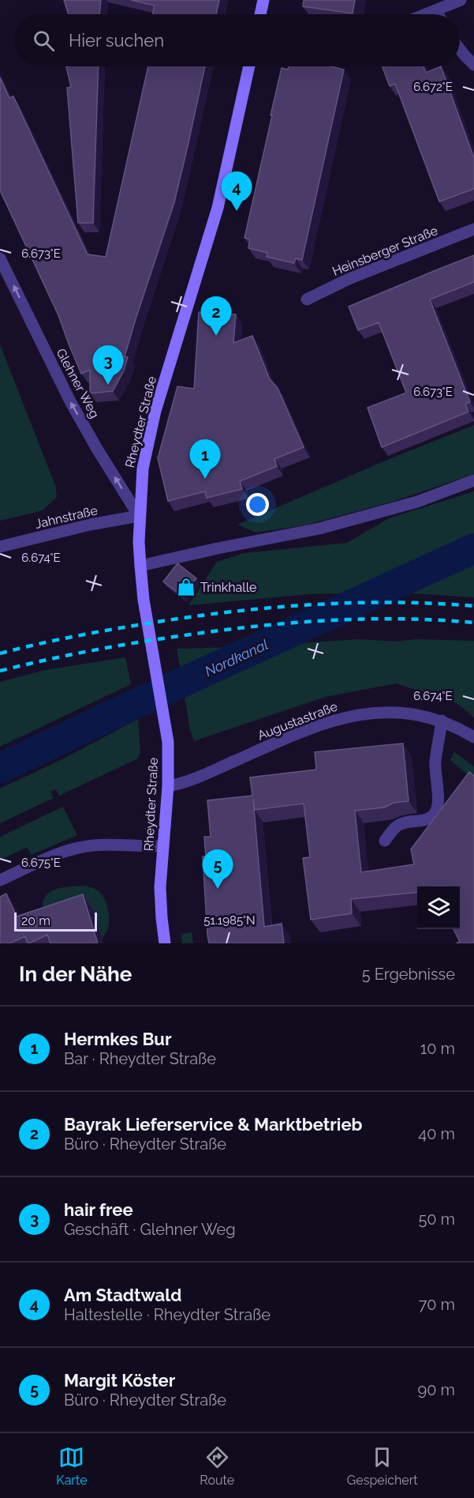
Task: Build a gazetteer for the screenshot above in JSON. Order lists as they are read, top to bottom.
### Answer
{
  "streets": {
    "main road": ["Rheydter Straße"],
    "street": [
      "Heinsberger Straße",
      "Glehner Weg",
      "Jahnstraße",
      "Augustastraße"
    ]
  },
  "crossings": [
    ["Glehner Weg", "Rheydter Straße"],
    ["Glehner Weg", "Jahnstraße"],
    ["Rheydter Straße", "Jahnstraße"],
    ["Rheydter Straße", "Augustastraße"]
  ],
  "one_way": ["Glehner Weg"],
  "water": ["Nordkanal"],
  "places": {
    "shop": ["Trinkhalle"]
  },
  "scale_bar": "20 m",
  "page": {
    "search": "Hier suchen",
    "pins": [
      "4",
      "2",
      "3",
      "1",
      "5"
    ],
    "scale": "20 m",
    "heading": ["In der Nähe", "5 Ergebnisse"],
    "list": [
      {
        "mark": "1",
        "name": "Hermkes Bur",
        "note": "Bar · Rheydter Straße",
        "value": "10 m"
      },
      {
        "mark": "2",
        "name": "Bayrak Lieferservice & Marktbetrieb",
        "note": "Büro · Rheydter Straße",
        "value": "40 m"
      },
      {
        "mark": "3",
        "name": "hair free",
        "note": "Geschäft · Glehner Weg",
        "value": "50 m"
      },
      {
        "mark": "4",
        "name": "Am Stadtwald",
        "note": "Haltestelle · Rheydter Straße",
        "value": "70 m"
      },
      {
        "mark": "5",
        "name": "Margit Köster",
        "note": "Büro · Rheydter Straße",
        "value": "90 m"
      }
    ],
    "nav": ["Karte", "Route", "Gespeichert"]
  },
  "coordinates": [
    "6.672°E",
    "6.673°E",
    "6.674°E",
    "6.675°E",
    "51.1985°N"
  ]
}
